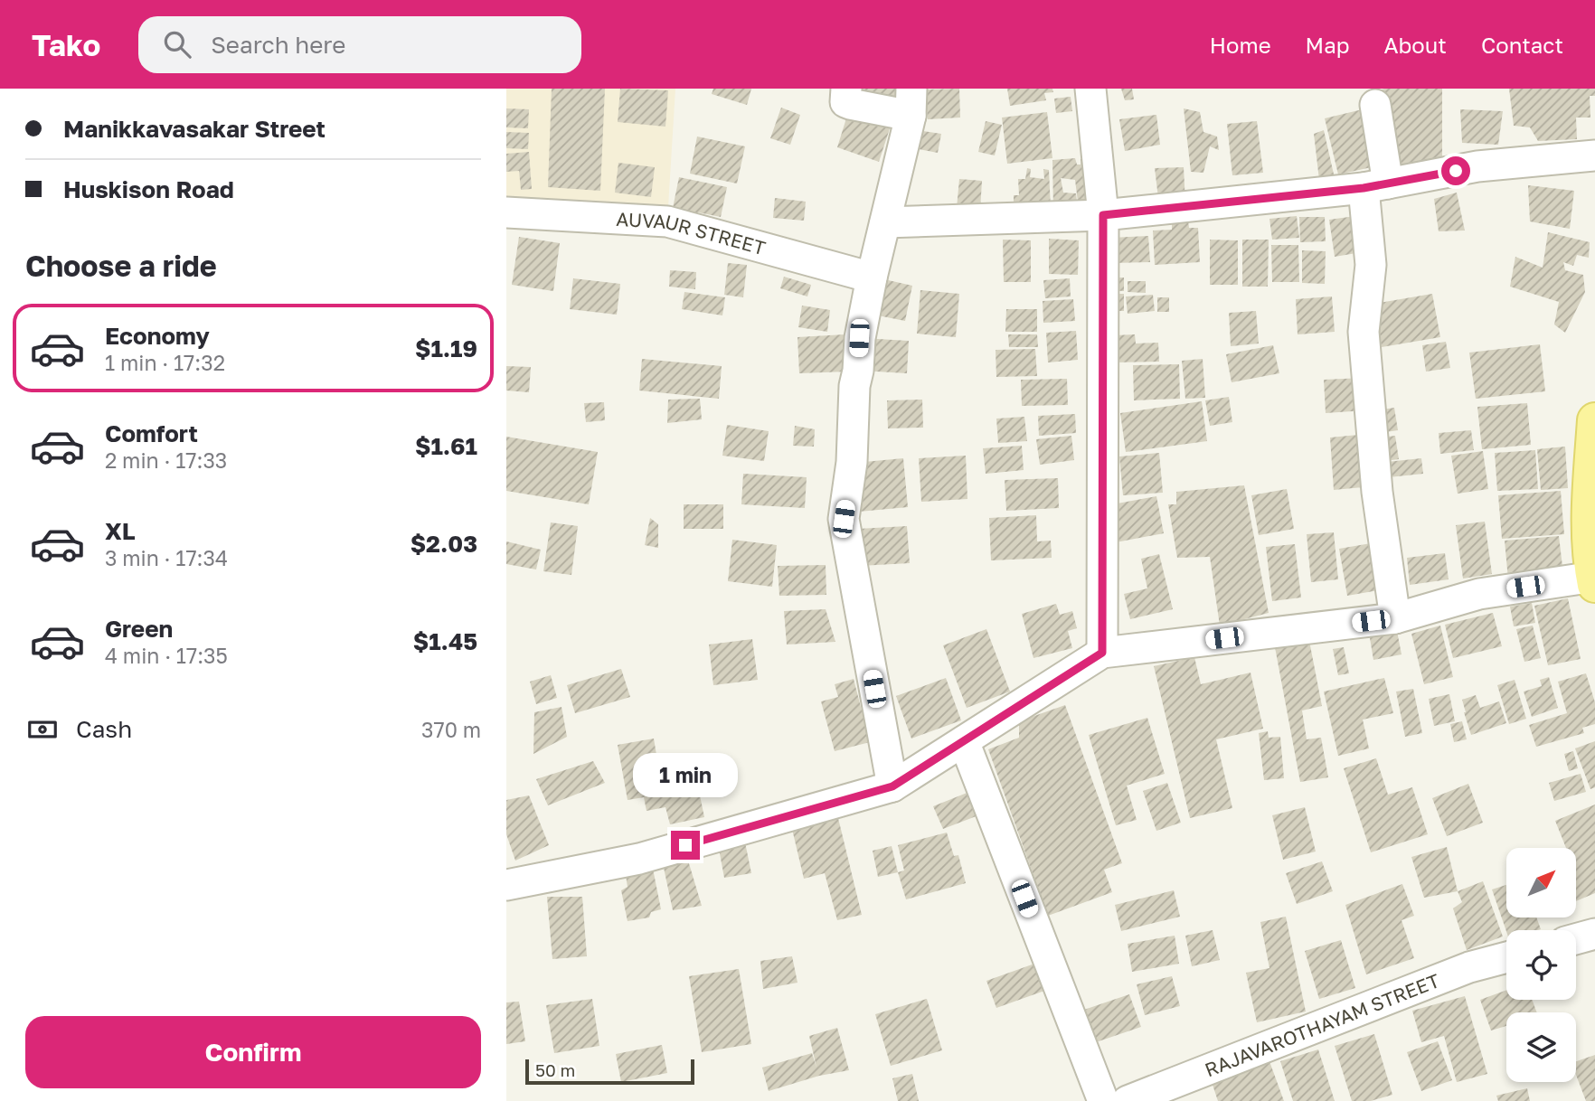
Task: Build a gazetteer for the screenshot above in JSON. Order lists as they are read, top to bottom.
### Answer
{
  "streets": {
    "street": ["AUVAUR STREET", "RAJAVAROTHAYAM STREET"]
  },
  "scale_bar": "50 m",
  "north": "top right",
  "page": {
    "header": "Tako",
    "search": "Search here",
    "nav": [
      "Home",
      "Map",
      "About",
      "Contact"
    ],
    "banner": ["Manikkavasakar Street", "Huskison Road"],
    "heading": "Choose a ride",
    "list": [
      {
        "name": "Economy",
        "note": "1 min · 17:32",
        "value": "$1.19"
      },
      {
        "name": "Comfort",
        "note": "2 min · 17:33",
        "value": "$1.61"
      },
      {
        "name": "XL",
        "note": "3 min · 17:34",
        "value": "$2.03"
      },
      {
        "name": "Green",
        "note": "4 min · 17:35",
        "value": "$1.45"
      }
    ],
    "pay": ["Cash", "370 m"],
    "bubble": "1 min",
    "buttons": "Confirm",
    "scale": "50 m"
  }
}
